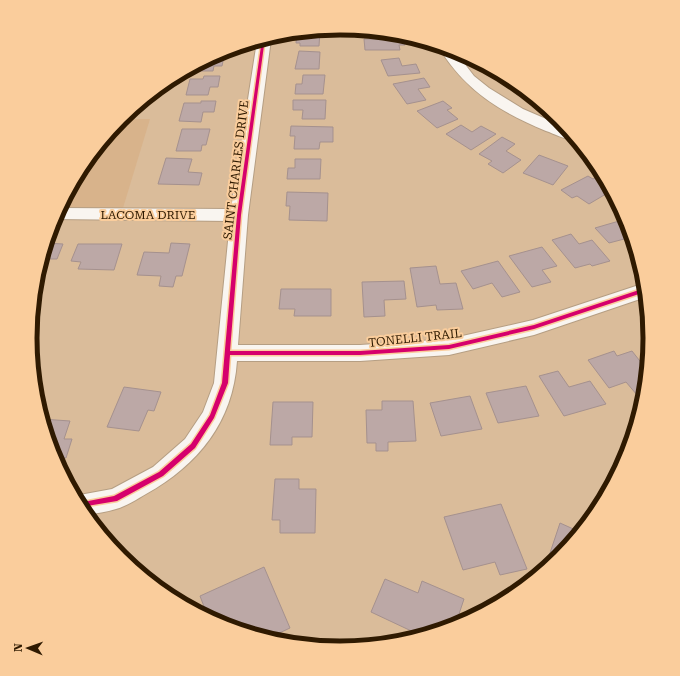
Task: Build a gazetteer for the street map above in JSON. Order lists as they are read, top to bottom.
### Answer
{
  "streets": {
    "street": ["SAINT CHARLES DRIVE", "LACOMA DRIVE", "TONELLI TRAIL"]
  },
  "crossings": [
    ["SAINT CHARLES DRIVE", "LACOMA DRIVE"],
    ["SAINT CHARLES DRIVE", "TONELLI TRAIL"]
  ],
  "north": "left"
}
